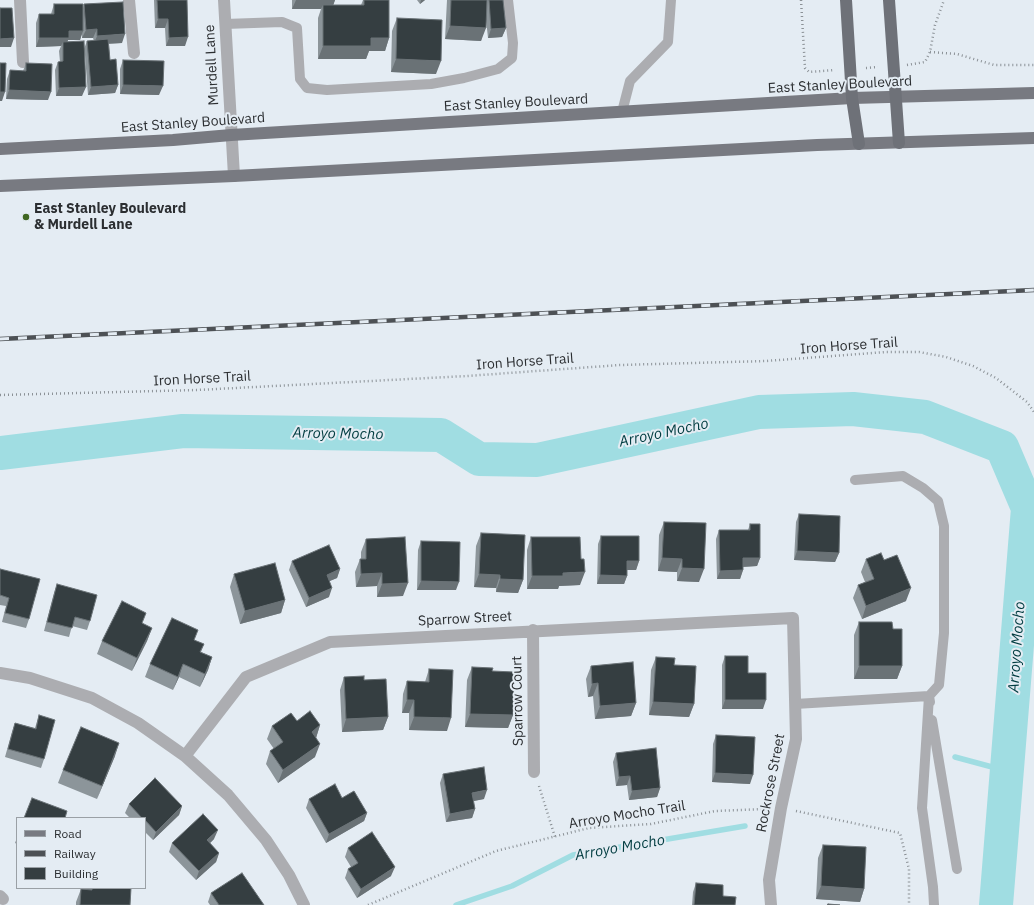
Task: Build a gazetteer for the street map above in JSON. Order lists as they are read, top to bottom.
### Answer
{
  "streets": {
    "main road": ["East Stanley Boulevard"],
    "street": [
      "Murdell Lane",
      "Sparrow Street",
      "Sparrow Court",
      "Rockrose Street"
    ],
    "path": ["Iron Horse Trail", "Arroyo Mocho Trail"]
  },
  "crossings": [
    ["Murdell Lane", "East Stanley Boulevard"],
    ["Sparrow Street", "Sparrow Court"],
    ["Sparrow Street", "Rockrose Street"],
    ["Rockrose Street", "Arroyo Mocho Trail"]
  ],
  "water": ["Arroyo Mocho"],
  "places": ["East Stanley Boulevard & Murdell Lane"],
  "legend": ["Road", "Railway", "Building"]
}
